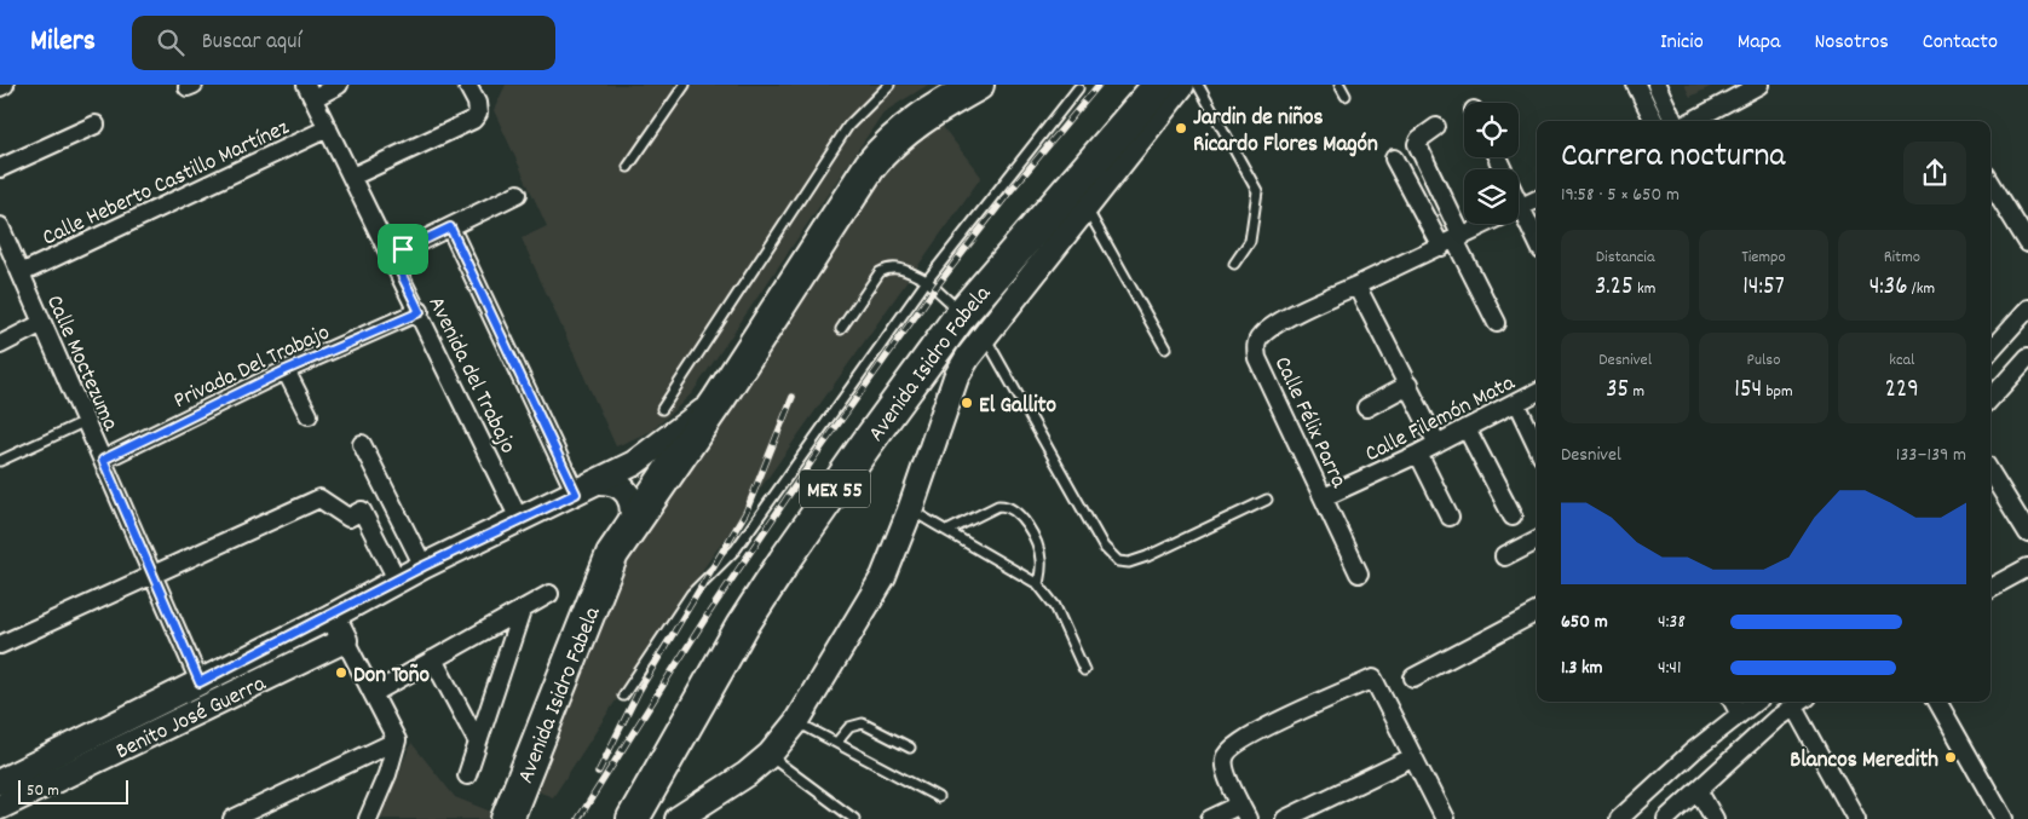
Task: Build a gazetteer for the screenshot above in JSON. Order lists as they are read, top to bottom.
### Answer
{
  "streets": {
    "highway": ["Avenida Isidro Fabela", "MEX 55"],
    "main road": ["Benito José Guerra"],
    "street": [
      "Calle Heberto Castillo Martínez",
      "Calle Moctezuma",
      "Privada Del Trabajo",
      "Avenida del Trabajo",
      "Calle Filemón Mata",
      "Calle Félix Parra"
    ]
  },
  "crossings": [
    ["Calle Heberto Castillo Martínez", "Calle Moctezuma"],
    ["Calle Heberto Castillo Martínez", "Avenida del Trabajo"],
    ["Calle Moctezuma", "Privada Del Trabajo"],
    ["Privada Del Trabajo", "Avenida del Trabajo"],
    ["Calle Filemón Mata", "Calle Félix Parra"]
  ],
  "places": [
    "Jardin de niños Ricardo Flores Magón",
    "El Gallito",
    "Don Toño",
    "Blancos Meredith"
  ],
  "scale_bar": "50 m",
  "page": {
    "header": "Milers",
    "search": "Buscar aquí",
    "nav": [
      "Inicio",
      "Mapa",
      "Nosotros",
      "Contacto"
    ],
    "heading": ["Carrera nocturna", "19:58 · 5 × 650 m"],
    "stats": [
      ["Distancia", "3.25 km"],
      ["Tiempo", "14:57"],
      ["Ritmo", "4:36 /km"],
      ["Desnivel", "35 m"],
      ["Pulso", "154 bpm"],
      ["kcal", "229"]
    ],
    "chart": ["Desnivel", "133–139 m"],
    "list": [
      {
        "name": "650 m",
        "note": "4:38"
      },
      {
        "name": "1.3 km",
        "note": "4:41"
      }
    ],
    "scale": "50 m"
  }
}
